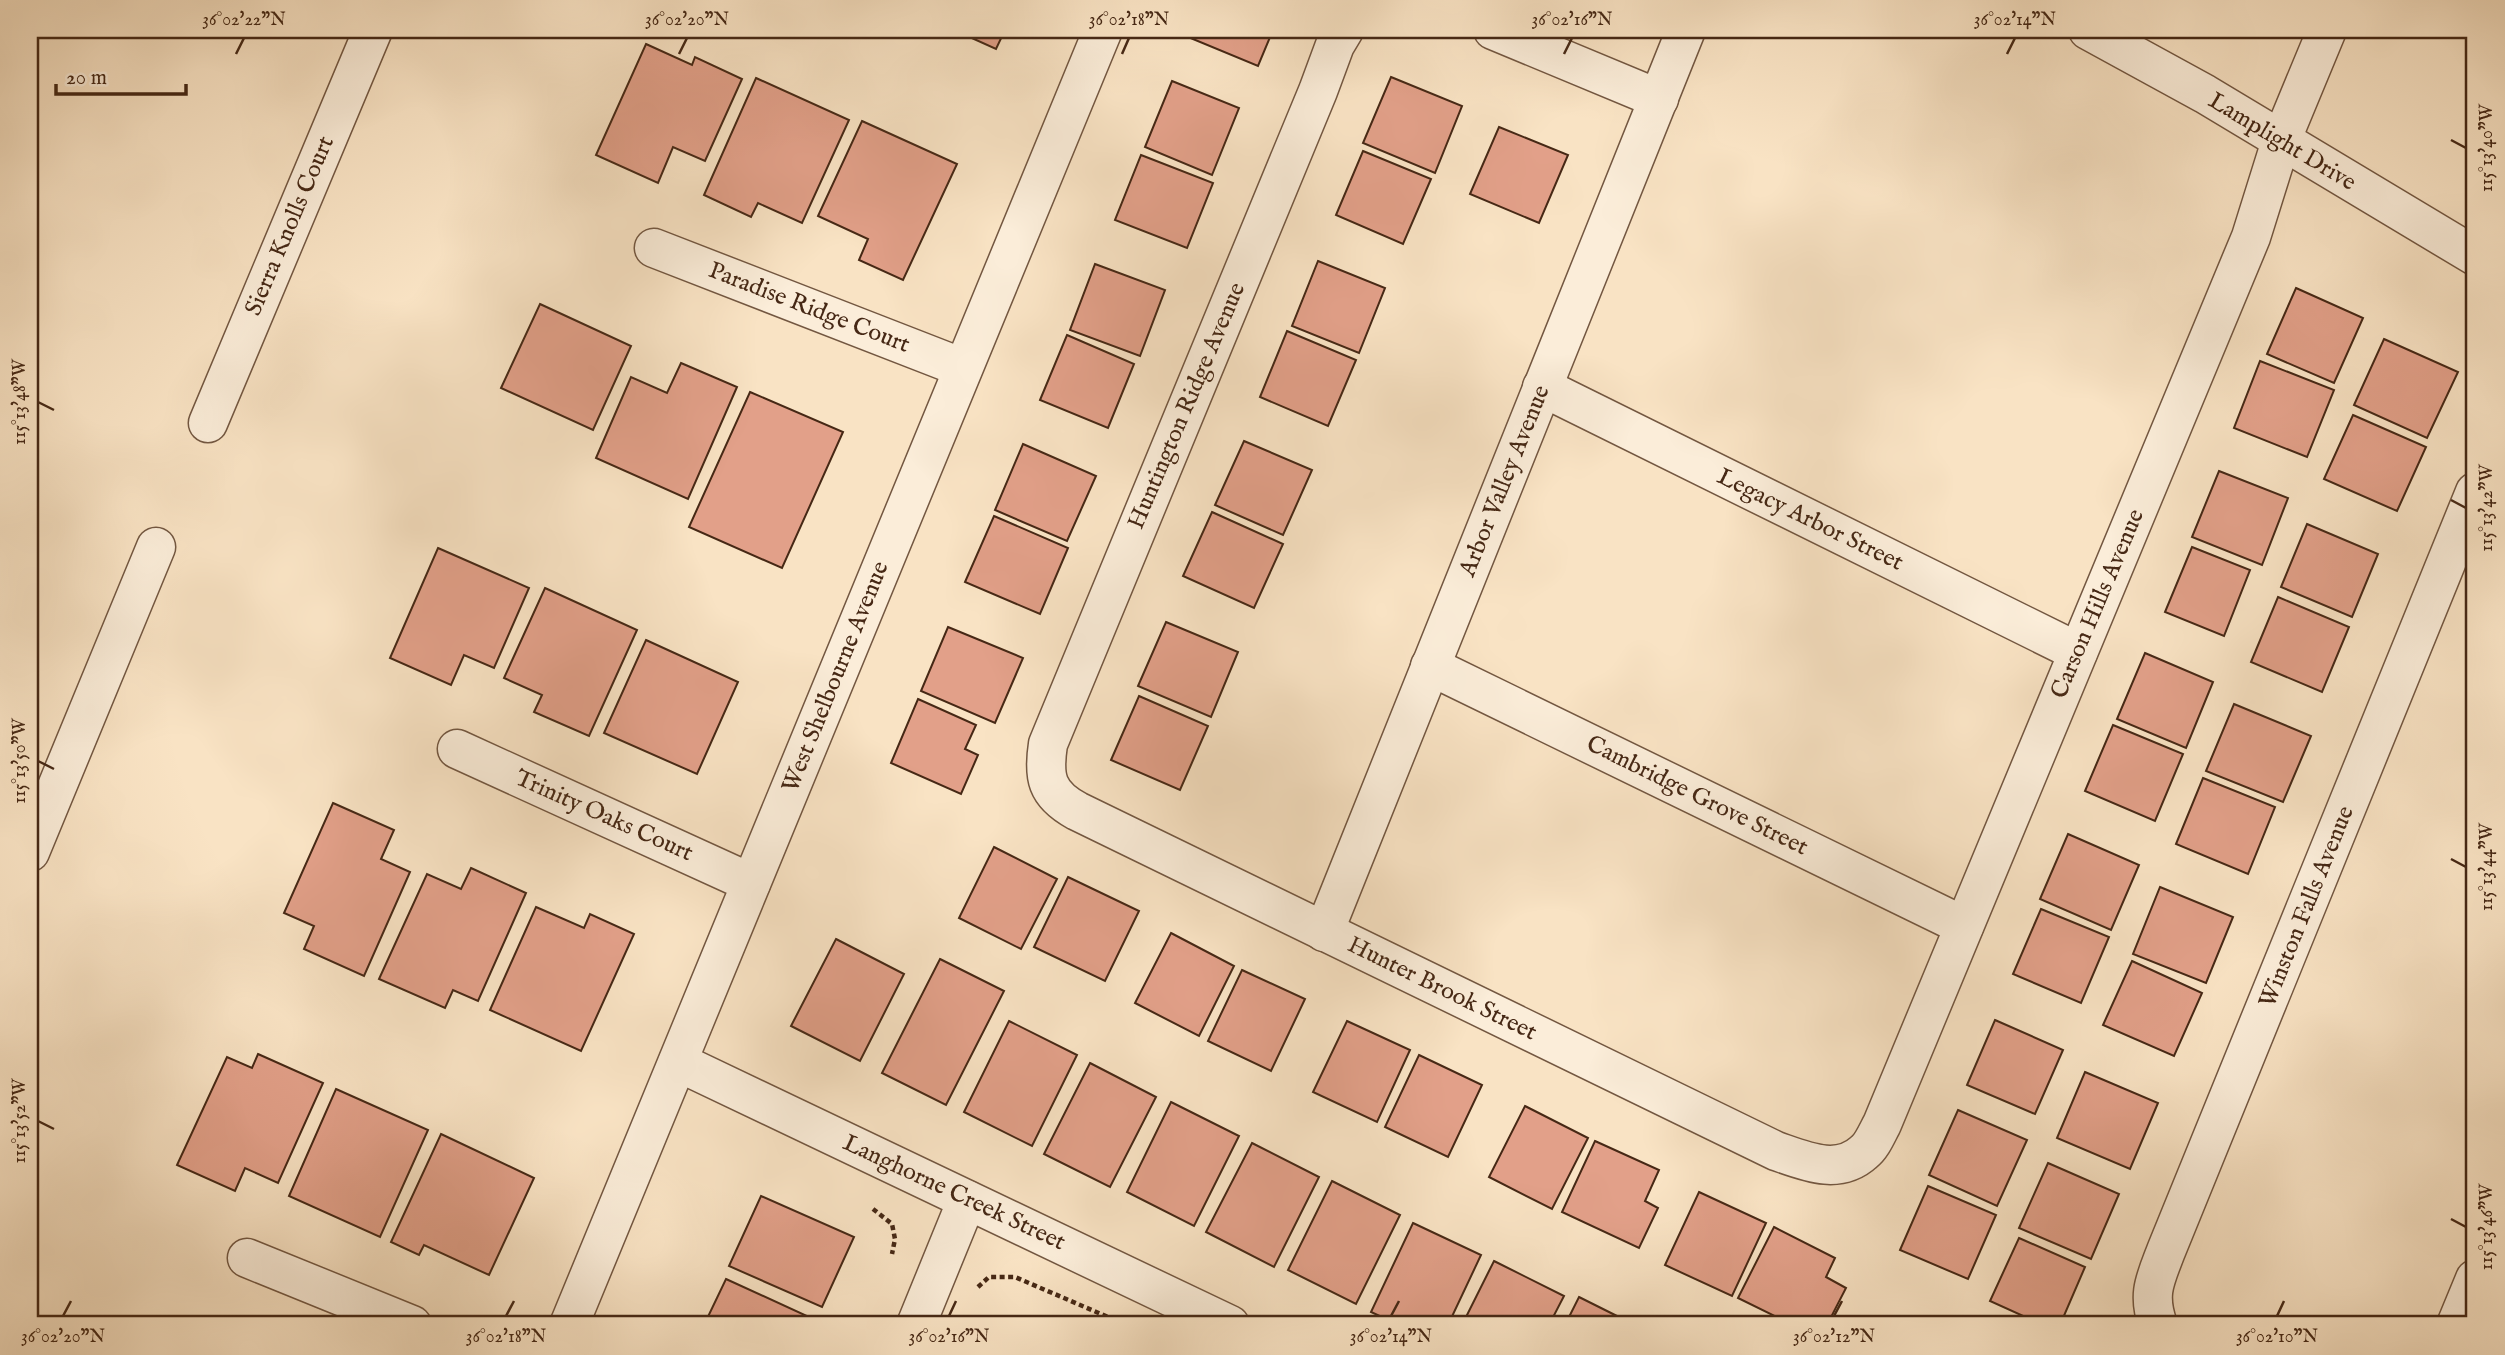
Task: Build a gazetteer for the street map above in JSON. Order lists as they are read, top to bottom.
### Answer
{
  "streets": {
    "street": [
      "Lamplight Drive",
      "Sierra Knolls Court",
      "Paradise Ridge Court",
      "Huntington Ridge Avenue",
      "Arbor Valley Avenue",
      "Legacy Arbor Street",
      "Carson Hills Avenue",
      "West Shelbourne Avenue",
      "Cambridge Grove Street",
      "Trinity Oaks Court",
      "Winston Falls Avenue",
      "Hunter Brook Street",
      "Langhorne Creek Street"
    ]
  },
  "crossings": [
    ["Lamplight Drive", "Carson Hills Avenue"],
    ["Paradise Ridge Court", "West Shelbourne Avenue"],
    ["Huntington Ridge Avenue", "Hunter Brook Street"],
    ["Arbor Valley Avenue", "Legacy Arbor Street"],
    ["Arbor Valley Avenue", "Cambridge Grove Street"],
    ["Arbor Valley Avenue", "Hunter Brook Street"],
    ["Legacy Arbor Street", "Carson Hills Avenue"],
    ["Carson Hills Avenue", "Cambridge Grove Street"],
    ["Carson Hills Avenue", "Hunter Brook Street"],
    ["West Shelbourne Avenue", "Trinity Oaks Court"],
    ["West Shelbourne Avenue", "Langhorne Creek Street"]
  ],
  "scale_bar": "20 m",
  "coordinates": [
    "36°02'22\"N",
    "36°02'20\"N",
    "36°02'18\"N",
    "36°02'16\"N",
    "36°02'14\"N",
    "115°13'40\"W",
    "115°13'48\"W",
    "115°13'42\"W",
    "115°13'50\"W",
    "115°13'44\"W",
    "115°13'52\"W",
    "115°13'46\"W",
    "36°02'12\"N",
    "36°02'10\"N"
  ]
}
